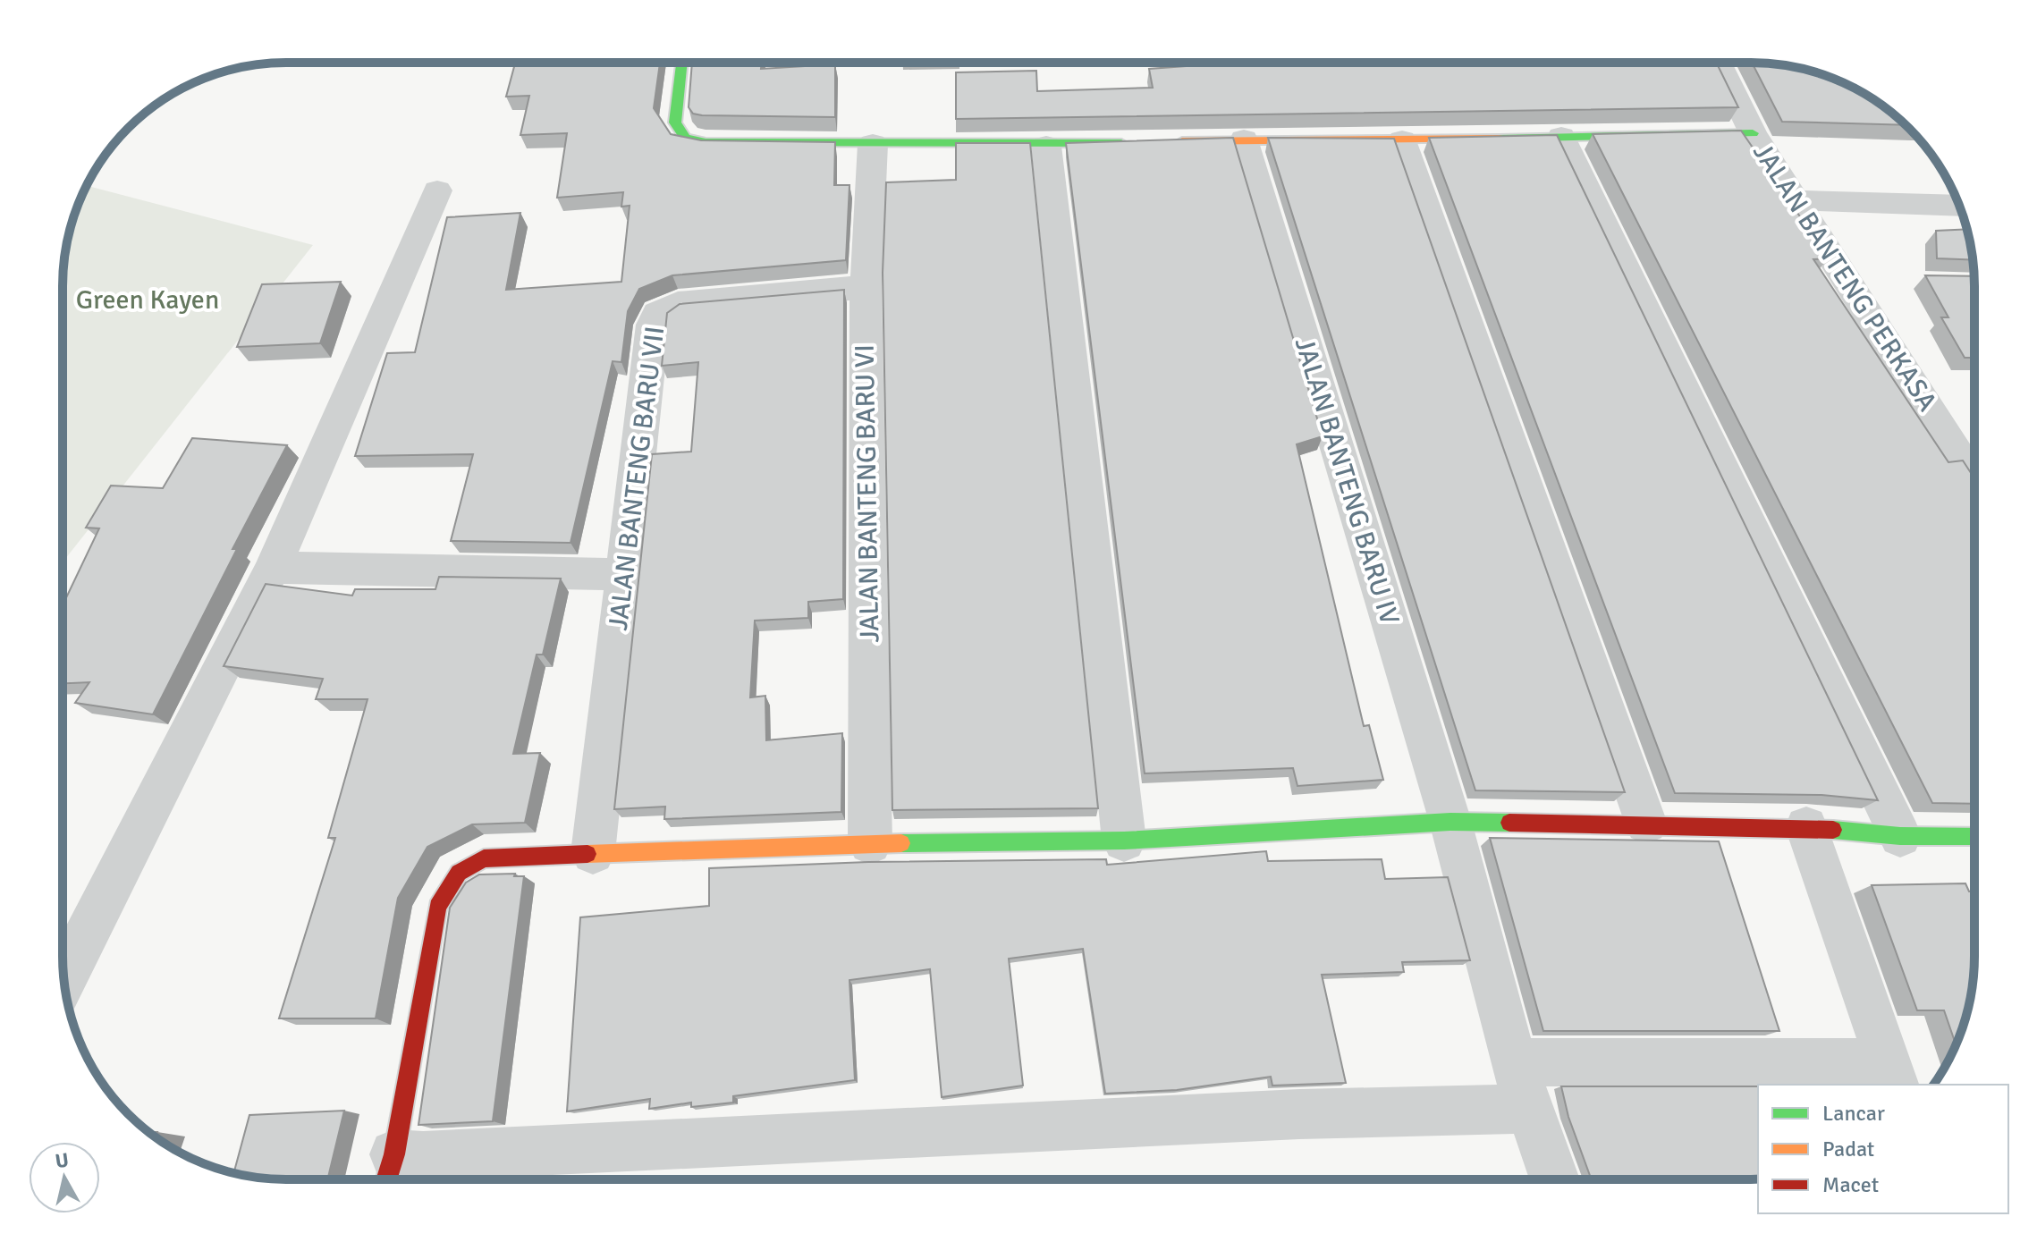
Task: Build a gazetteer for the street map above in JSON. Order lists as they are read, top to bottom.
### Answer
{
  "streets": {
    "street": [
      "JALAN BANTENG PERKASA",
      "JALAN BANTENG BARU VII",
      "JALAN BANTENG BARU IV",
      "JALAN BANTENG BARU VI"
    ]
  },
  "crossings": [
    ["JALAN BANTENG BARU VII", "JALAN BANTENG BARU VI"]
  ],
  "parks": ["Green Kayen"],
  "legend": ["Lancar", "Padat", "Macet"],
  "north": "top"
}
